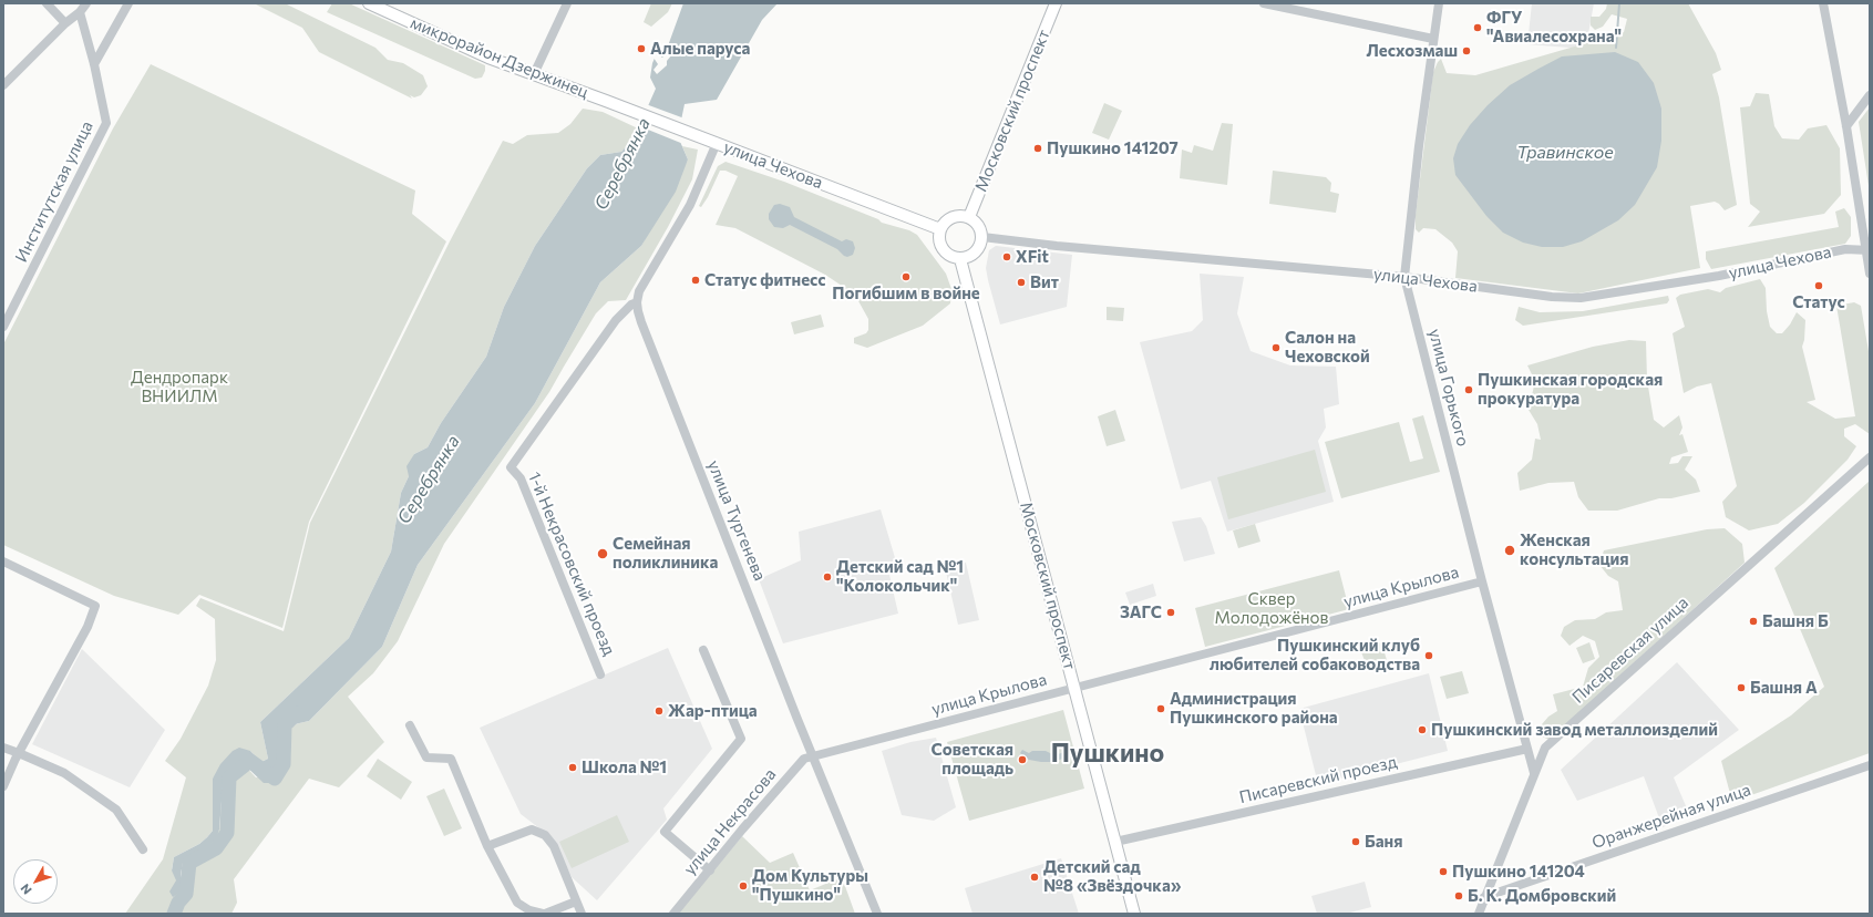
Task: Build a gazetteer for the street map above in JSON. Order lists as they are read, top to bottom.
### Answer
{
  "streets": {
    "main road": ["микрорайон Дзержинец", "Московский проспект", "улица Чехова"],
    "street": [
      "Институтская улица",
      "улица Горького",
      "улица Тургенева",
      "1-й Некрасовский проезд",
      "улица Крылова",
      "Писаревская улица",
      "Писаревский проезд",
      "Оранжерейная улица",
      "улица Некрасова"
    ]
  },
  "crossings": [
    ["микрорайон Дзержинец", "улица Чехова"],
    ["Московский проспект", "улица Чехова"],
    ["Московский проспект", "улица Крылова"],
    ["Московский проспект", "Писаревский проезд"],
    ["улица Чехова", "улица Горького"],
    ["улица Горького", "улица Крылова"],
    ["улица Горького", "Писаревская улица"],
    ["улица Горького", "Писаревский проезд"],
    ["улица Тургенева", "1-й Некрасовский проезд"],
    ["улица Тургенева", "улица Крылова"],
    ["улица Тургенева", "улица Некрасова"],
    ["улица Крылова", "улица Некрасова"],
    ["Писаревская улица", "Оранжерейная улица"]
  ],
  "districts": ["Пушкино"],
  "water": ["Травинское", "Серебрянка"],
  "parks": ["Дендропарк ВНИИЛМ", "Сквер Молодожёнов"],
  "places": [
    "ФГУ \"Авиалесохрана\"",
    "Алые паруса",
    "Лесхозмаш",
    "Пушкино 141207",
    "XFit",
    "Погибшим в войне",
    "Статус фитнесс",
    "Вит",
    "Статус",
    "Салон на Чеховской",
    "Пушкинская городская прокуратура",
    "Женская консультация",
    "Семейная поликлиника",
    "Детский сад №1 \"Колокольчик\"",
    "ЗАГС",
    "Башня Б",
    "Пушкинский клуб любителей собаководства",
    "Башня А",
    "Администрация Пушкинского района",
    "Жар-птица",
    "Пушкинский завод металлоизделий",
    "Советская площадь",
    "Школа №1",
    "Баня",
    "Пушкино 141204",
    "Детский сад №8 «Звёздочка»",
    "Дом Культуры \"Пушкино\"",
    "Б. К. Домбровский"
  ],
  "north": "bottom left"
}
